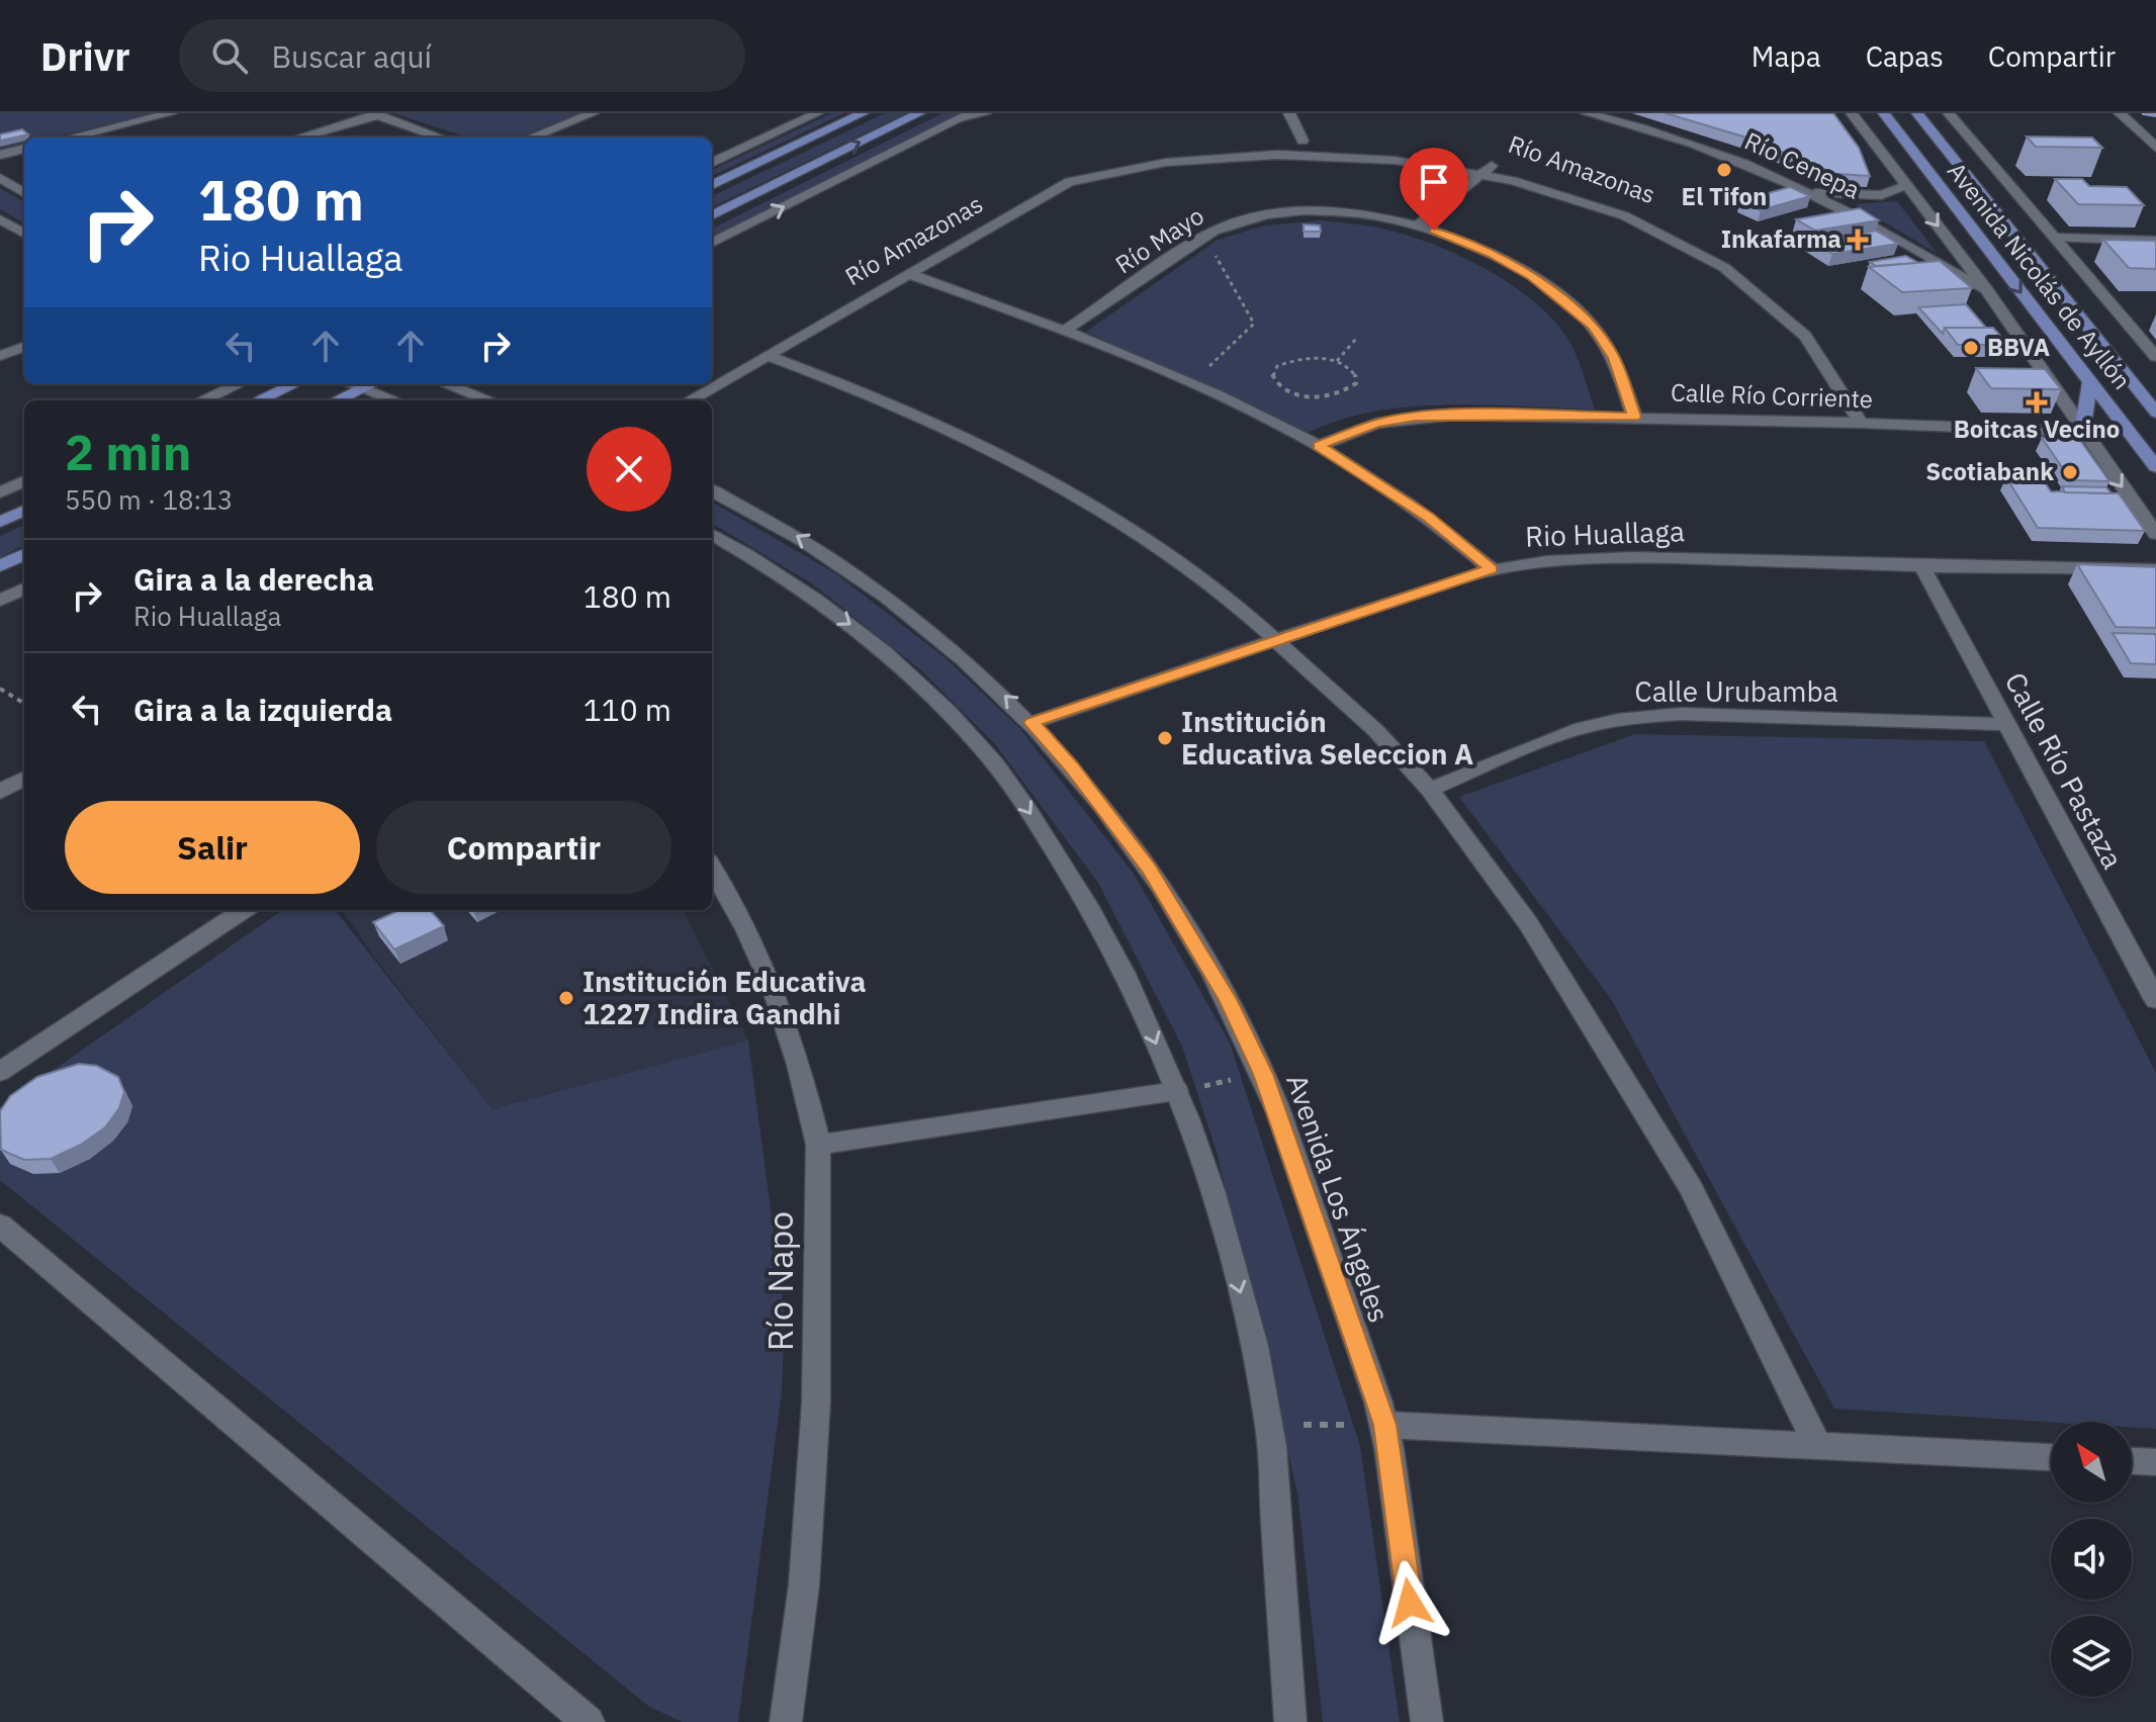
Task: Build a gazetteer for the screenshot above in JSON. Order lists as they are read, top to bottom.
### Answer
{
  "streets": {
    "main road": ["Avenida Nicolás de Ayllón"],
    "street": [
      "Río Cenepa",
      "Río Amazonas",
      "Río Mayo",
      "Calle Río Corriente",
      "Rio Huallaga",
      "Calle Urubamba",
      "Calle Río Pastaza",
      "Avenida Los Ángeles",
      "Río Napo"
    ]
  },
  "crossings": [
    ["Río Amazonas", "Calle Río Corriente"],
    ["Río Mayo", "Calle Río Corriente"],
    ["Rio Huallaga", "Calle Río Pastaza"],
    ["Rio Huallaga", "Avenida Los Ángeles"],
    ["Calle Urubamba", "Calle Río Pastaza"]
  ],
  "places": {
    "other": [
      "El Tifon",
      "BBVA",
      "Scotiabank",
      "Institución Educativa Seleccion A",
      "Institución Educativa 1227 Indira Gandhi"
    ],
    "health": ["Inkafarma", "Boitcas Vecino"]
  },
  "north": "top left",
  "page": {
    "header": "Drivr",
    "search": "Buscar aquí",
    "nav": ["Mapa", "Capas", "Compartir"],
    "turn": ["180 m", "Rio Huallaga"],
    "heading": ["2 min", "550 m · 18:13"],
    "list": [
      {
        "name": "Gira a la derecha",
        "note": "Rio Huallaga",
        "value": "180 m"
      },
      {
        "name": "Gira a la izquierda",
        "value": "110 m"
      }
    ],
    "buttons": ["Salir", "Compartir"]
  }
}
